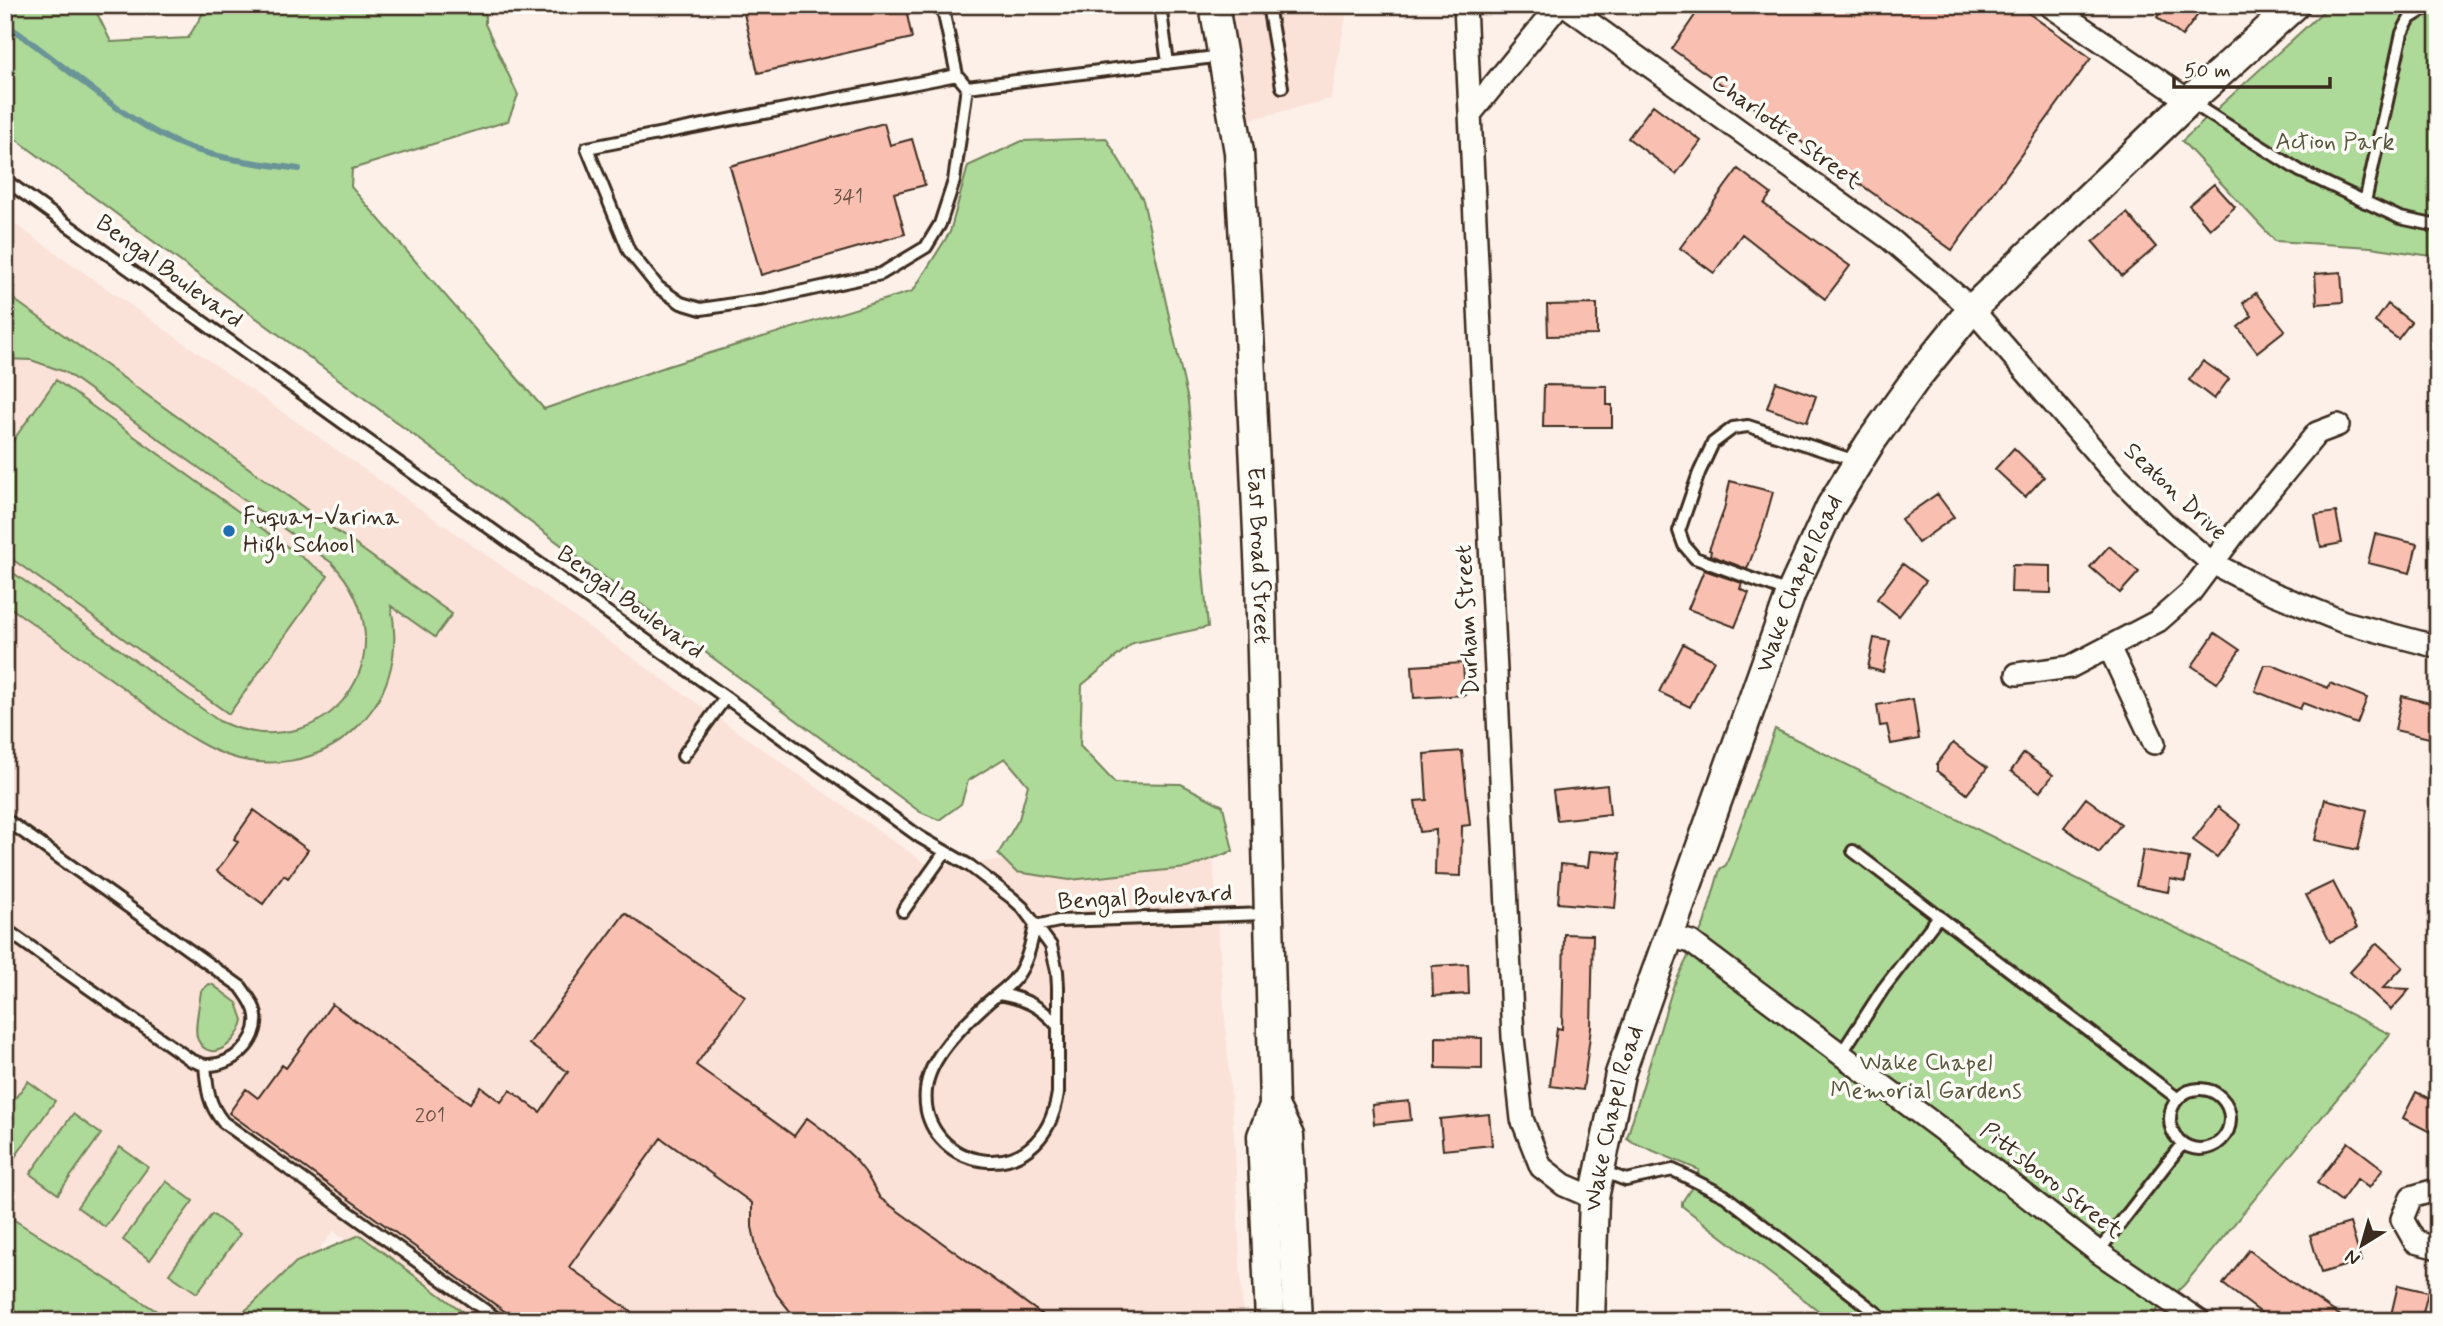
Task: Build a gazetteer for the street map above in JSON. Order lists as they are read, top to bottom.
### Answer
{
  "streets": {
    "main road": ["East Broad Street", "Wake Chapel Road"],
    "street": [
      "Charlotte Street",
      "Seaton Drive",
      "Durham Street",
      "Pittsboro Street"
    ],
    "lane": ["Bengal Boulevard"]
  },
  "crossings": [
    ["Charlotte Street", "Seaton Drive"],
    ["Charlotte Street", "Wake Chapel Road"],
    ["Bengal Boulevard", "East Broad Street"],
    ["Seaton Drive", "Wake Chapel Road"],
    ["Wake Chapel Road", "Durham Street"],
    ["Wake Chapel Road", "Pittsboro Street"]
  ],
  "parks": ["Action Park", "Wake Chapel Memorial Gardens"],
  "places": ["Fuquay-Varina High School"],
  "house_numbers": ["341", "201"],
  "scale_bar": "50 m",
  "north": "bottom left"
}
